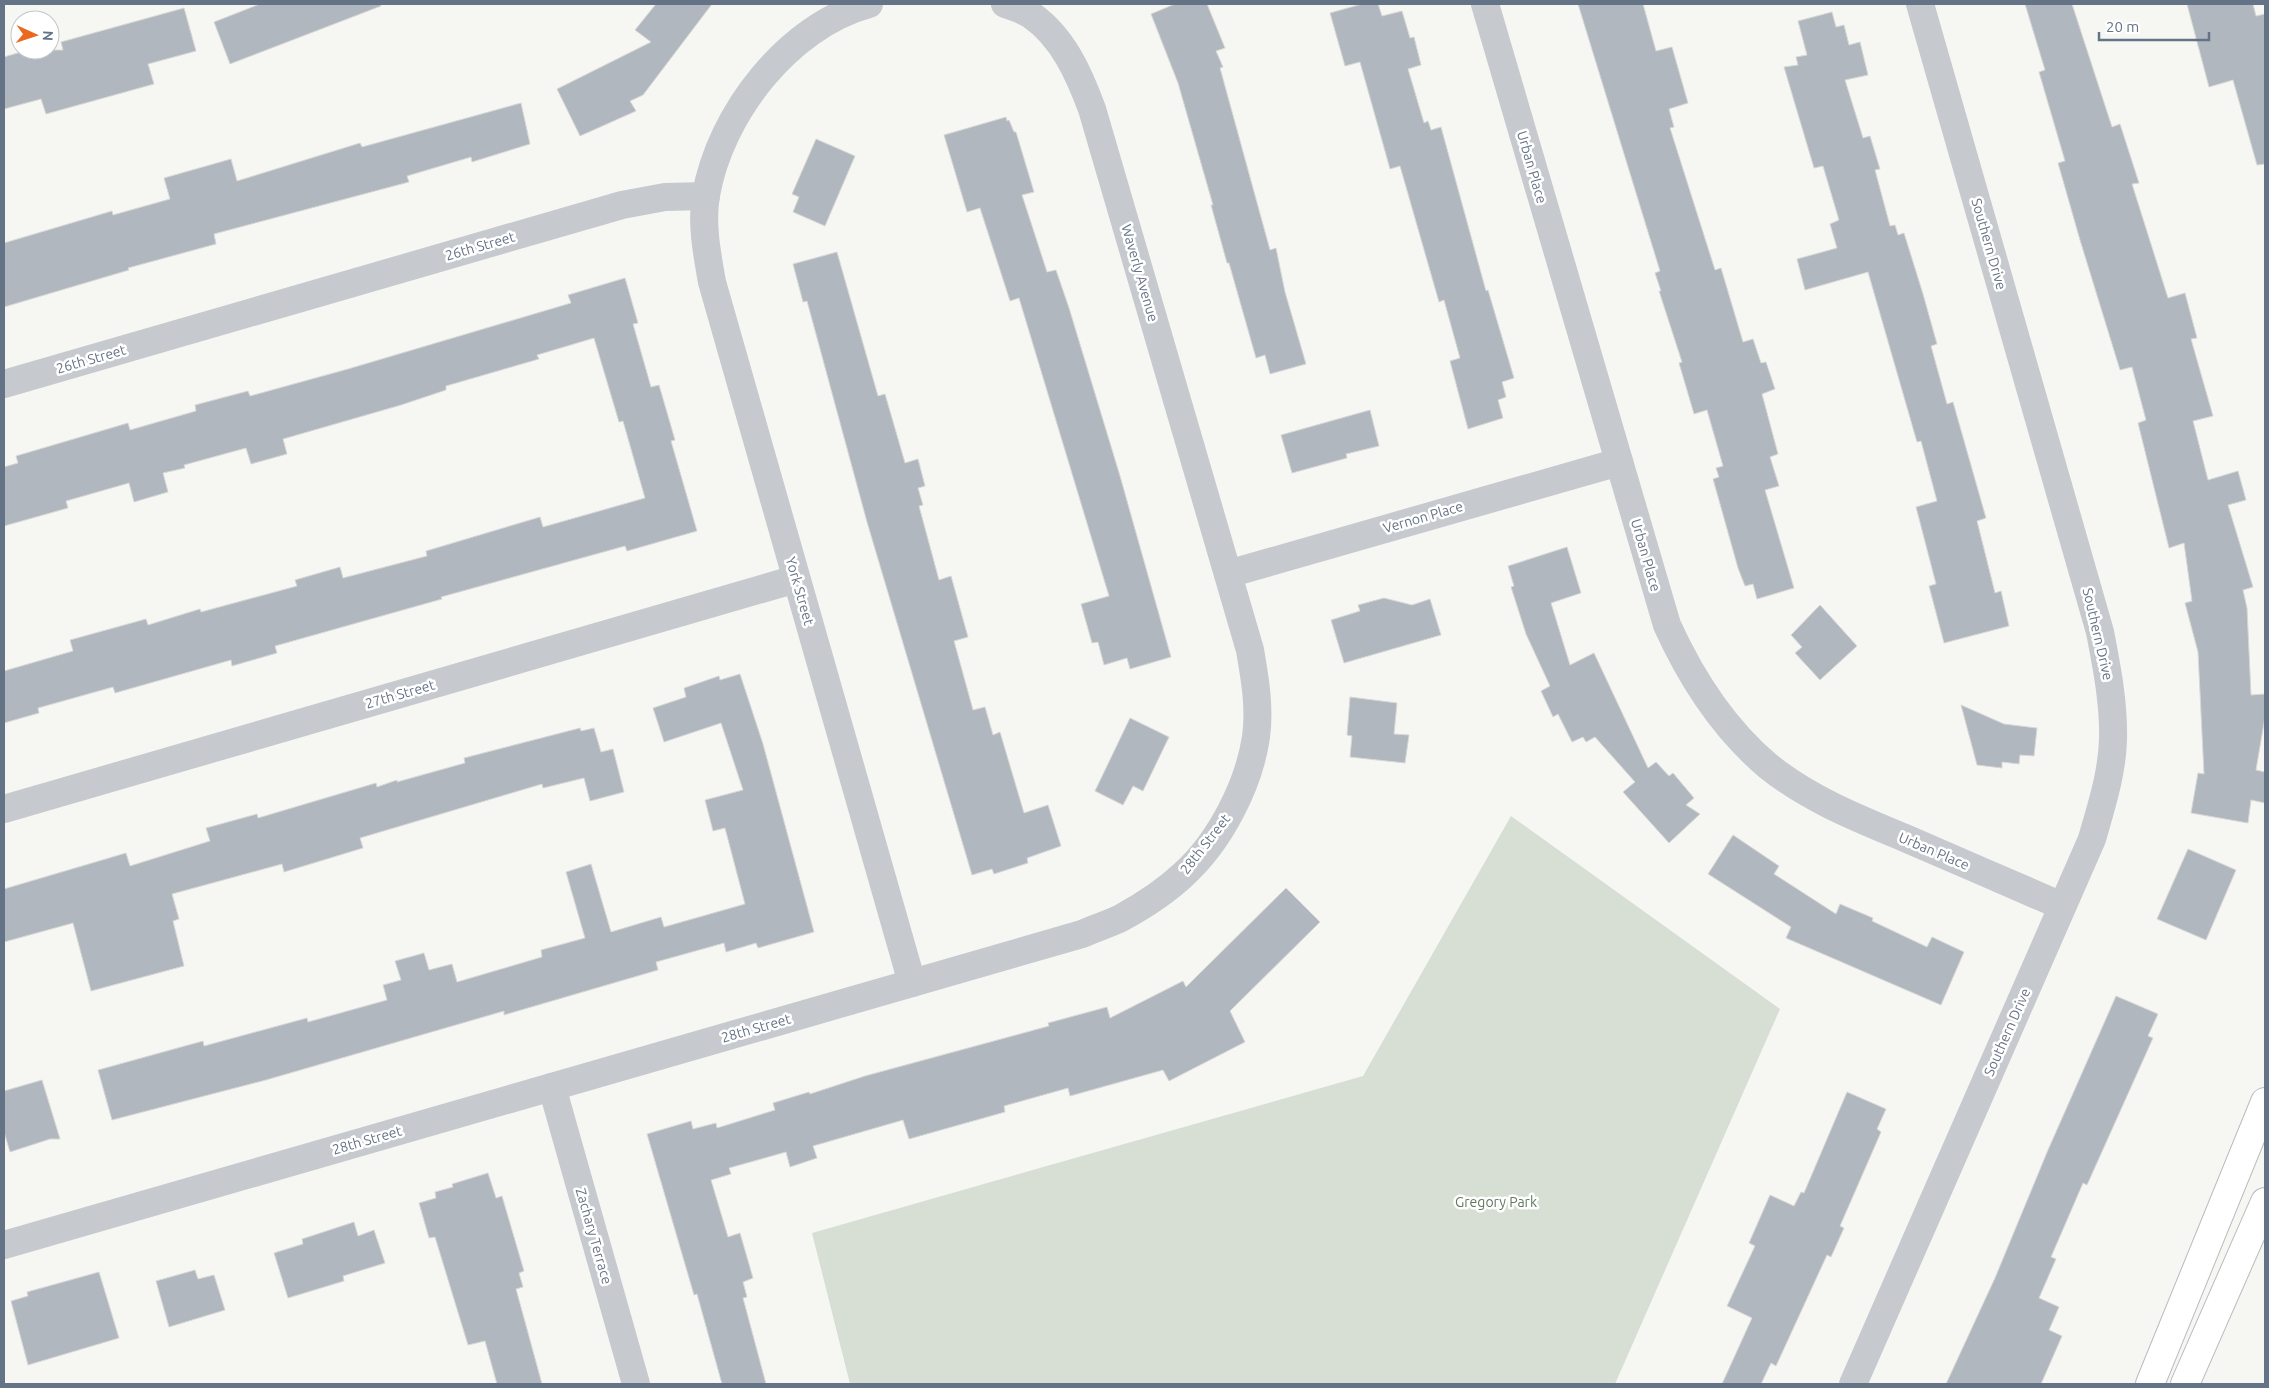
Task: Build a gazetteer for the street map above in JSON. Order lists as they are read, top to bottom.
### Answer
{
  "streets": {
    "street": [
      "Urban Place",
      "Southern Drive",
      "26th Street",
      "Waverly Avenue",
      "Vernon Place",
      "York Street",
      "27th Street",
      "28th Street",
      "Zachary Terrace"
    ]
  },
  "crossings": [
    ["Urban Place", "Southern Drive"],
    ["Urban Place", "Vernon Place"],
    ["26th Street", "York Street"],
    ["Waverly Avenue", "Vernon Place"],
    ["Waverly Avenue", "28th Street"],
    ["Vernon Place", "28th Street"],
    ["York Street", "27th Street"],
    ["York Street", "28th Street"],
    ["28th Street", "Zachary Terrace"]
  ],
  "parks": ["Gregory Park"],
  "scale_bar": "20 m",
  "north": "right"
}
